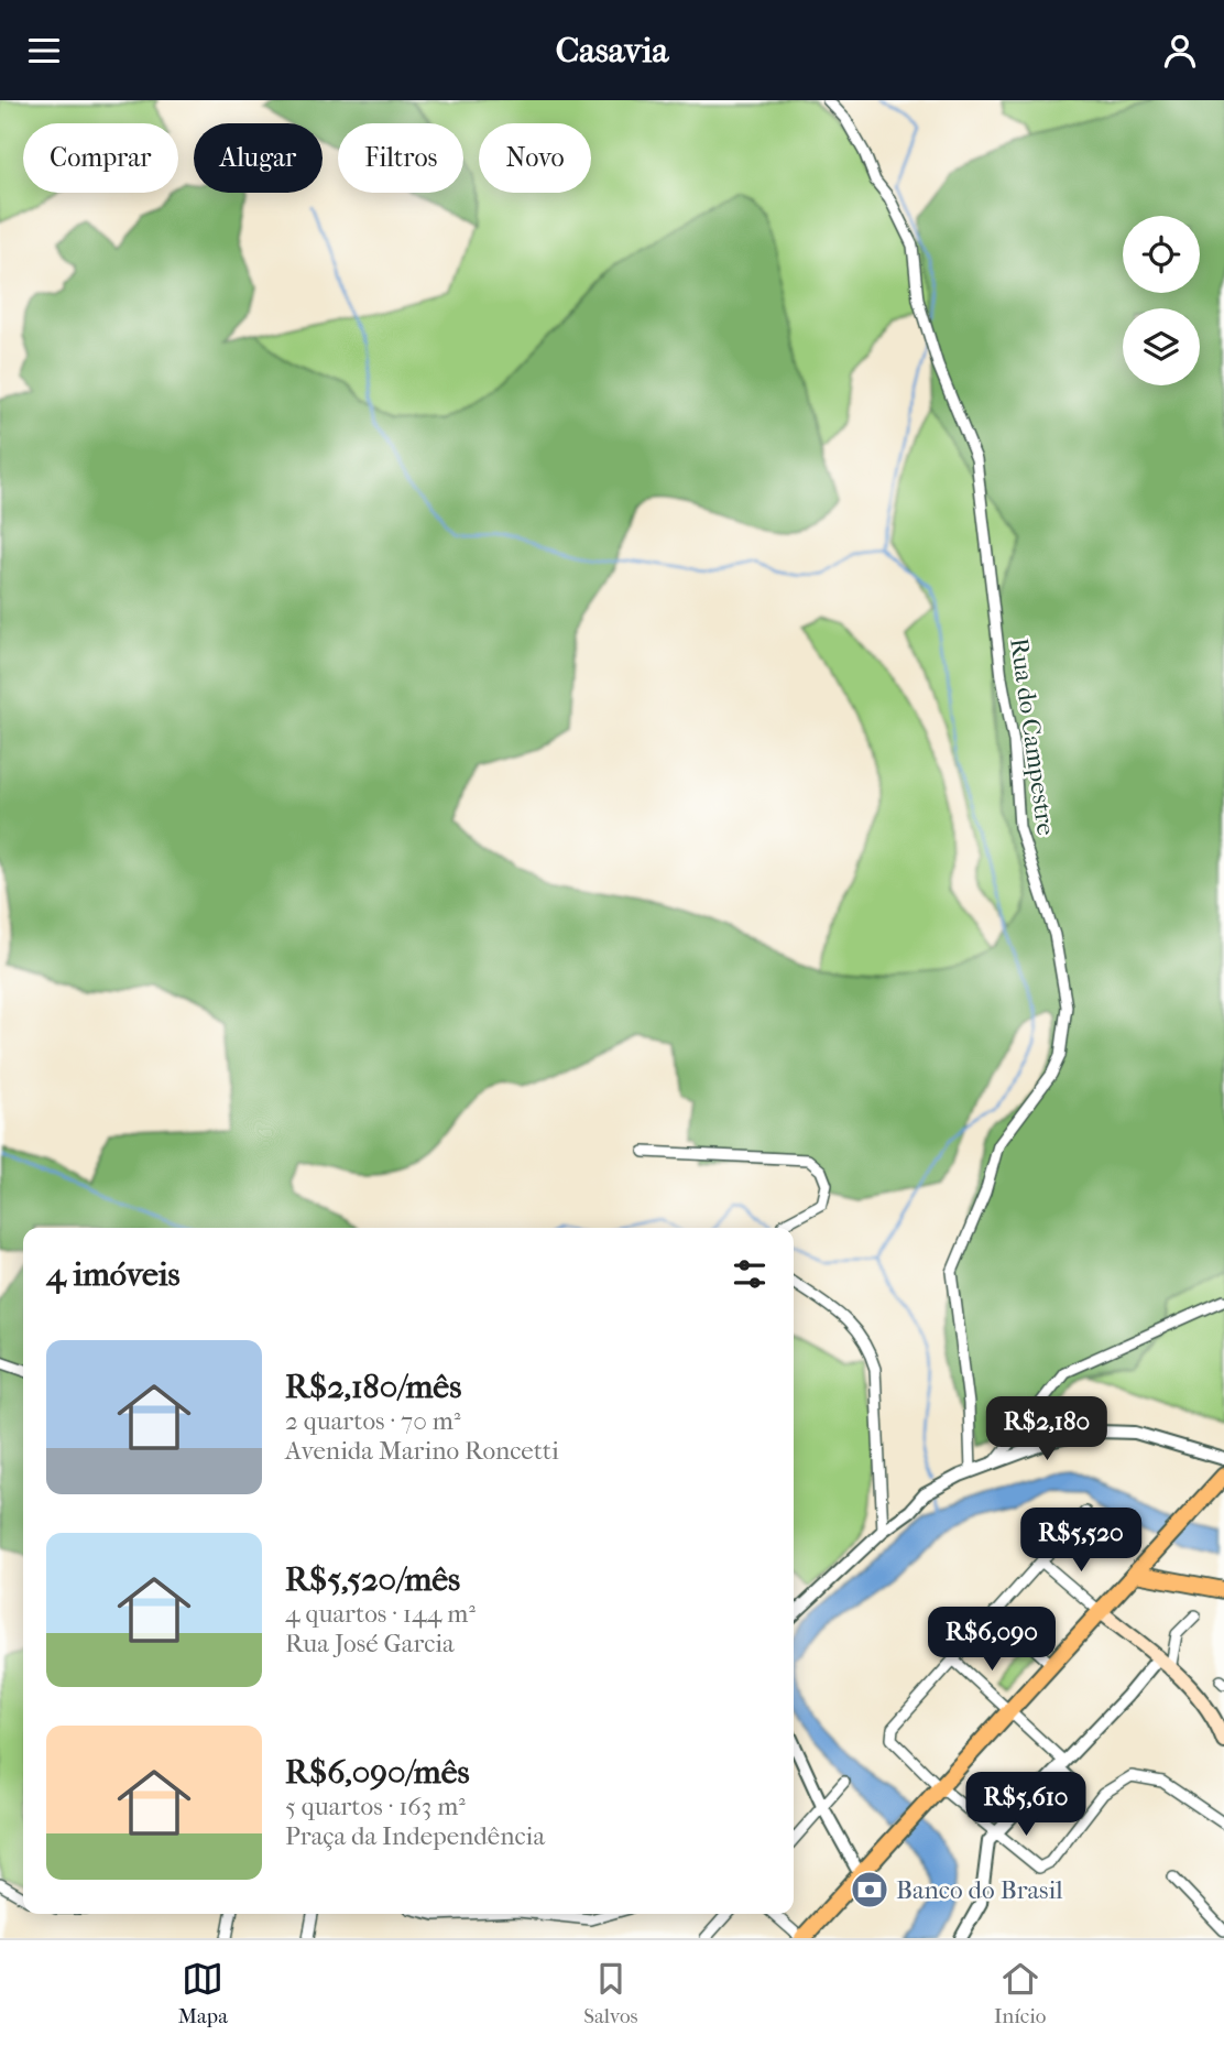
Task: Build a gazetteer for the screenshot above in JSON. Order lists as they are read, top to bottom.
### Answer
{
  "streets": {
    "street": ["Rua do Campestre"]
  },
  "places": {
    "bank": ["Banco do Brasil"]
  },
  "page": {
    "header": "Casavia",
    "chip": [
      "Comprar",
      "Alugar",
      "Filtros",
      "Novo"
    ],
    "heading": "4 imóveis",
    "list": [
      {
        "name": "R$2,180/mês",
        "note": "2 quartos · 70 m² · Avenida Marino Roncetti"
      },
      {
        "name": "R$5,520/mês",
        "note": "4 quartos · 144 m² · Rua José Garcia"
      },
      {
        "name": "R$6,090/mês",
        "note": "5 quartos · 163 m² · Praça da Independência"
      }
    ],
    "price": [
      "R$2,180",
      "R$5,520",
      "R$6,090",
      "R$5,610"
    ],
    "tabs": ["Mapa", "Salvos", "Início"]
  }
}
